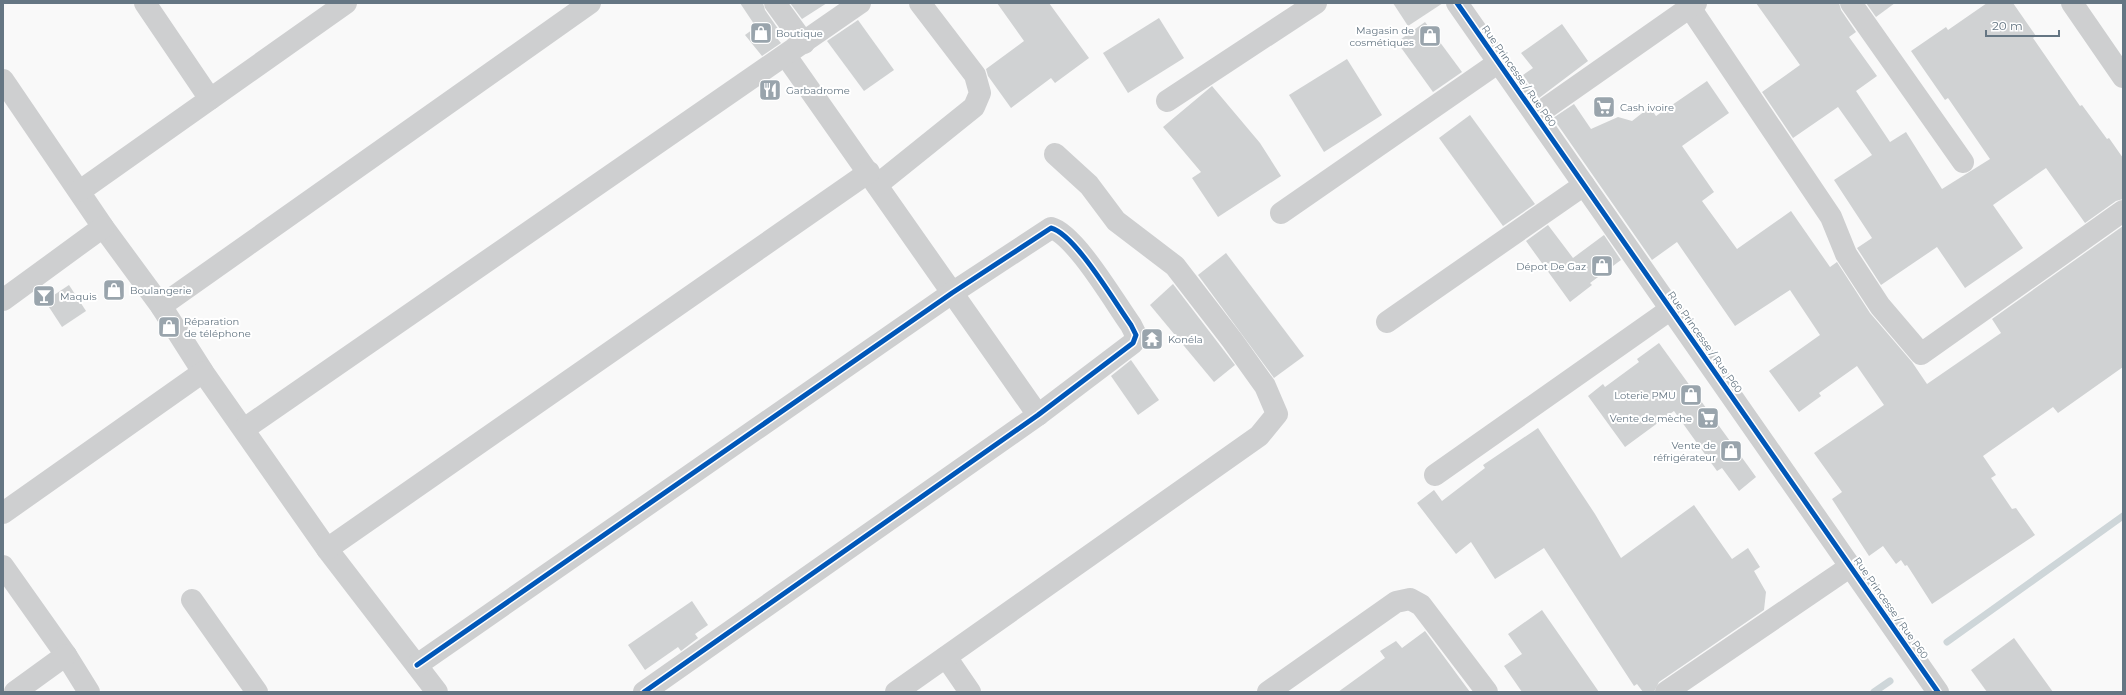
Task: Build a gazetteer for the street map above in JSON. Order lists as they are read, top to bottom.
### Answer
{
  "streets": {
    "street": ["Rue Princesse / Rue P60"]
  },
  "places": {
    "shop": [
      "Boutique",
      "Magasin de cosmétiques",
      "Dépot De Gaz",
      "Boulangerie",
      "Réparation de téléphone",
      "Loterie PMU",
      "Vente de réfrigérateur"
    ],
    "restaurant": ["Garbadrome"],
    "supermarket": ["Cash ivoire", "Vente de mèche"],
    "bar": ["Maquis"],
    "temple": ["Konéla"]
  },
  "scale_bar": "20 m"
}
